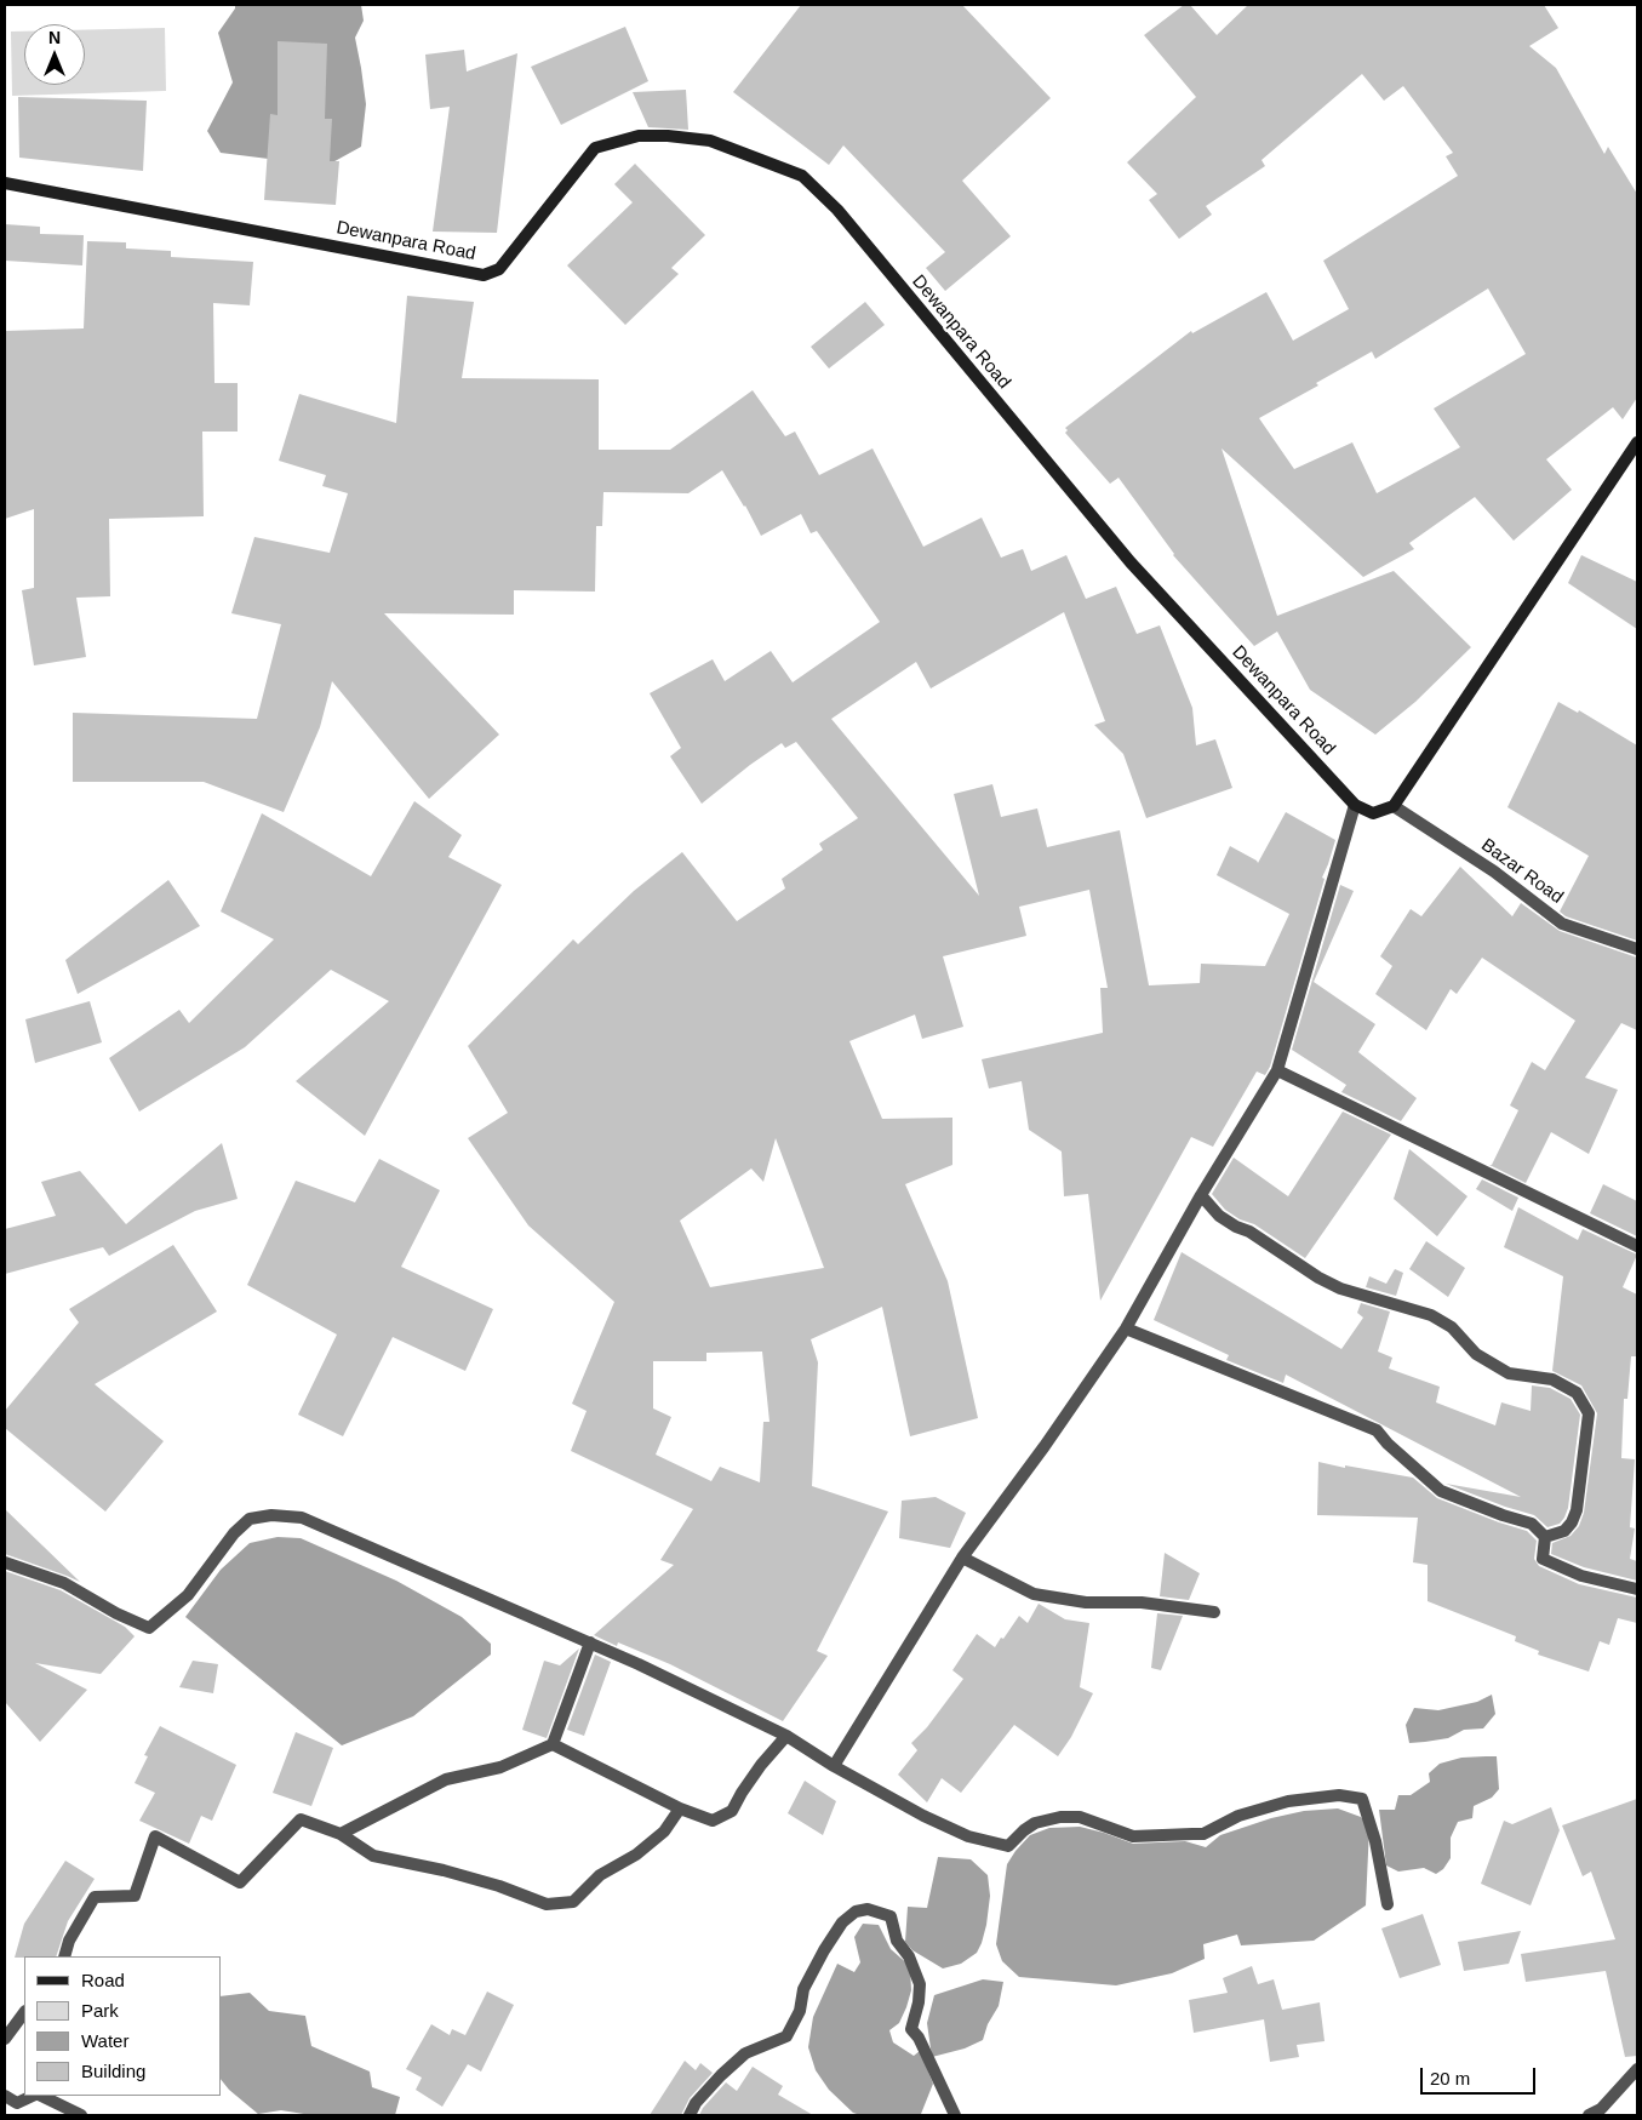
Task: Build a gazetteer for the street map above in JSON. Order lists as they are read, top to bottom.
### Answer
{
  "streets": {
    "street": ["Dewanpara Road", "Bazar Road"]
  },
  "legend": [
    "Road",
    "Park",
    "Water",
    "Building"
  ],
  "scale_bar": "20 m",
  "north": "top"
}
